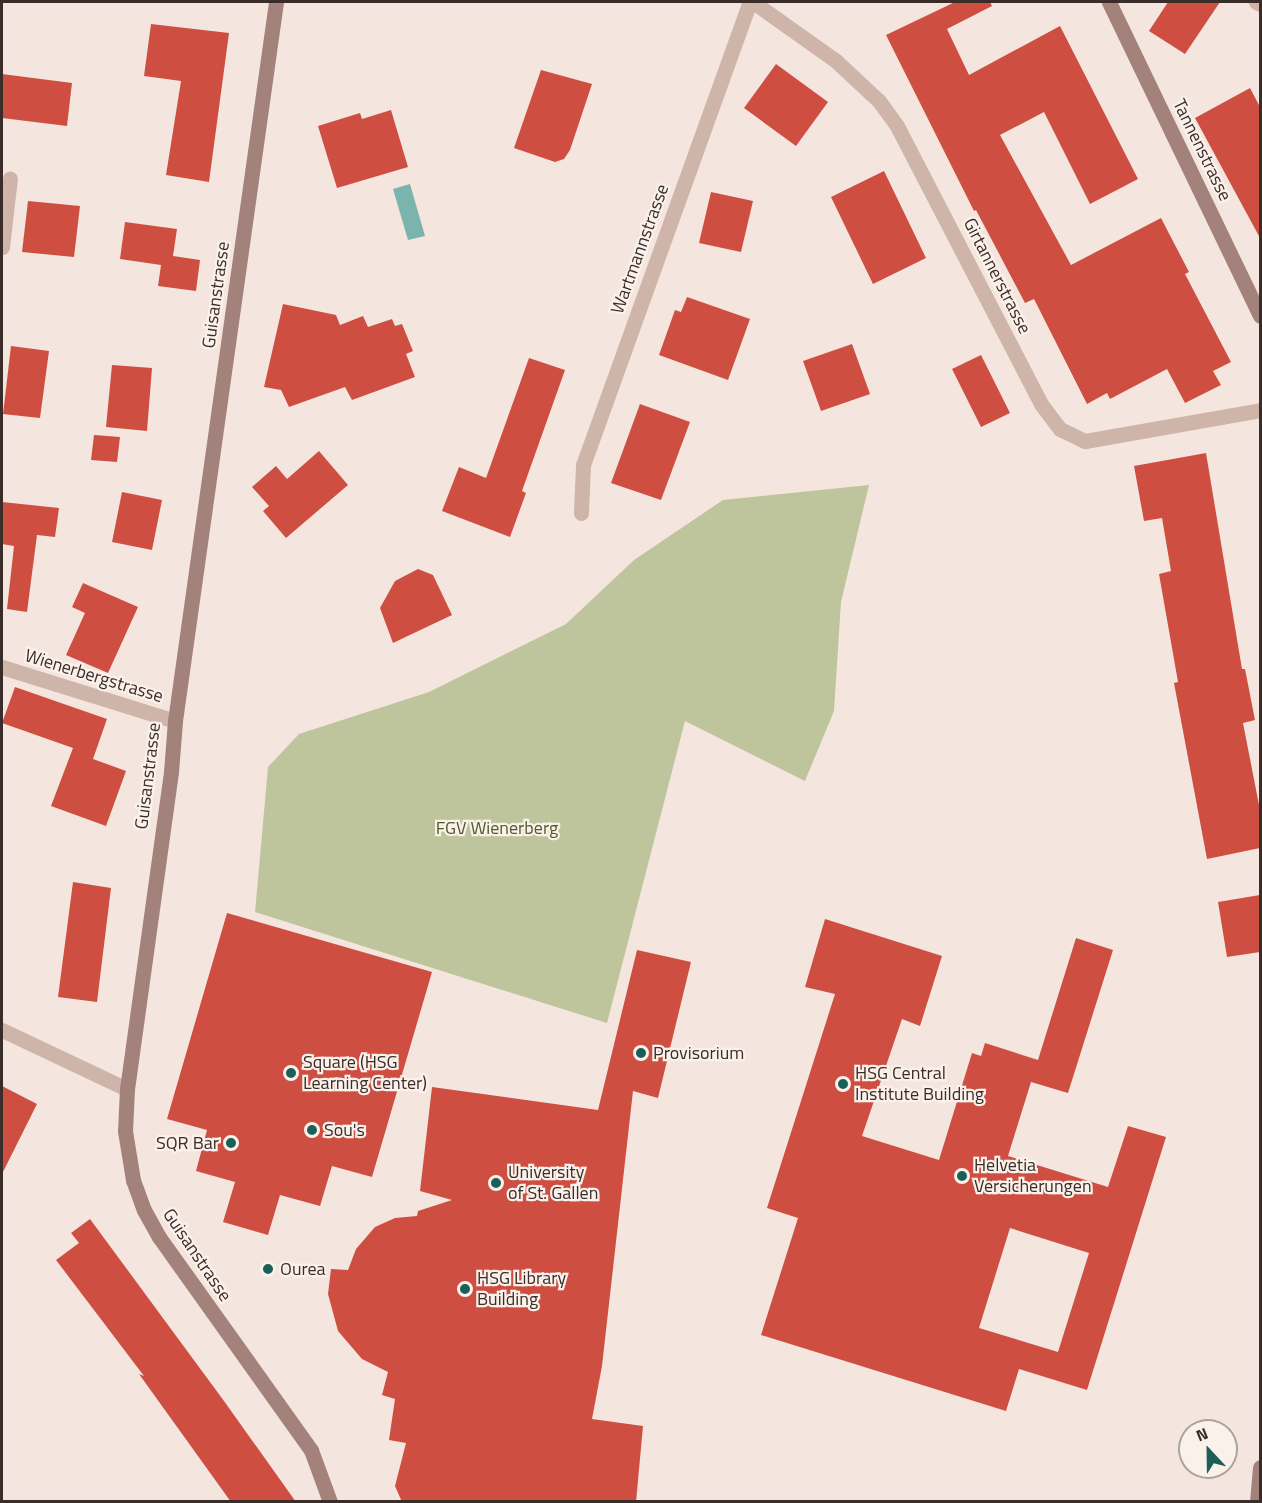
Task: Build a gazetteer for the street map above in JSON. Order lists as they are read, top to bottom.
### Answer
{
  "streets": {
    "street": [
      "Tannenstrasse",
      "Wartmannstrasse",
      "Girtannerstrasse",
      "Guisanstrasse",
      "Wienerbergstrasse"
    ]
  },
  "crossings": [
    ["Wartmannstrasse", "Girtannerstrasse"],
    ["Guisanstrasse", "Wienerbergstrasse"]
  ],
  "parks": ["FGV Wienerberg"],
  "places": [
    "Provisorium",
    "Square (HSG Learning Center)",
    "HSG Central Institute Building",
    "Sou's",
    "SQR Bar",
    "Helvetia Versicherungen",
    "University of St. Gallen",
    "Ourea",
    "HSG Library Building"
  ],
  "north": "top"
}
